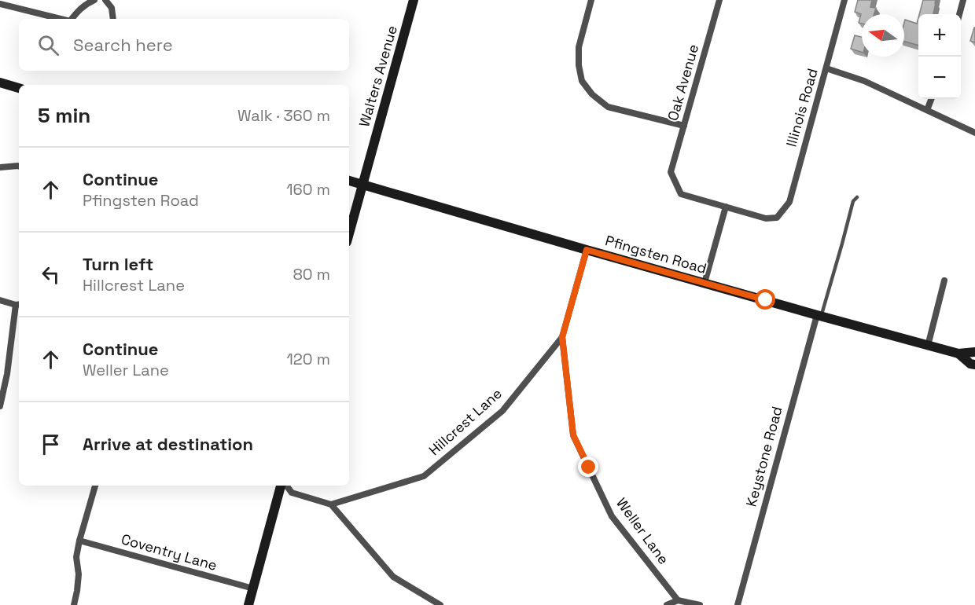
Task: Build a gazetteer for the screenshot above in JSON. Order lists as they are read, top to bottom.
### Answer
{
  "streets": {
    "main road": ["Walters Avenue", "Pfingsten Road"],
    "street": [
      "Oak Avenue",
      "Illinois Road",
      "Hillcrest Lane",
      "Keystone Road",
      "Weller Lane",
      "Coventry Lane"
    ]
  },
  "crossings": [
    ["Walters Avenue", "Pfingsten Road"],
    ["Oak Avenue", "Illinois Road"],
    ["Pfingsten Road", "Hillcrest Lane"],
    ["Pfingsten Road", "Keystone Road"],
    ["Hillcrest Lane", "Weller Lane"]
  ],
  "north": "left",
  "page": {
    "map_buttons": ["+", "−"],
    "search": "Search here",
    "heading": ["5 min", "Walk · 360 m"],
    "list": [
      ["Continue", "Pfingsten Road", "160 m"],
      ["Turn left", "Hillcrest Lane", "80 m"],
      ["Continue", "Weller Lane", "120 m"],
      "Arrive at destination"
    ]
  }
}
